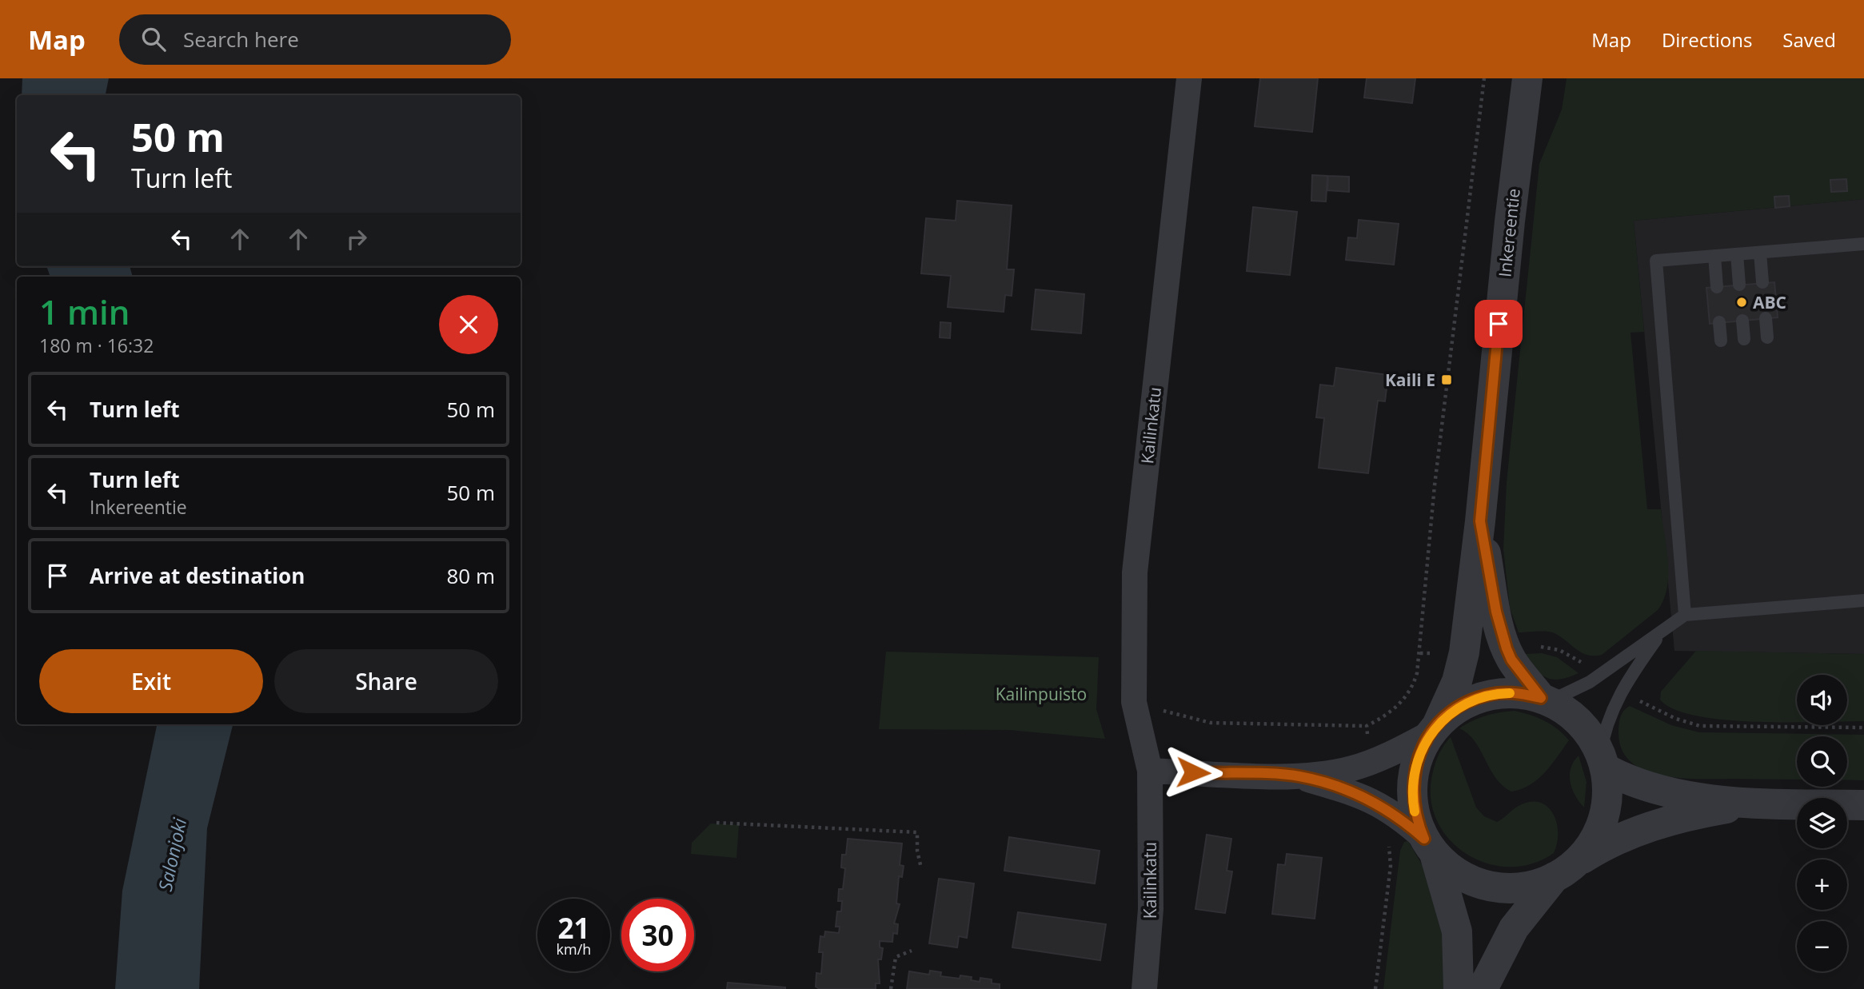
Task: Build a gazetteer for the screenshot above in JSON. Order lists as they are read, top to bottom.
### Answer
{
  "streets": {
    "street": ["Inkereentie", "Kailinkatu"]
  },
  "water": ["Salonjoki"],
  "parks": ["Kailinpuisto"],
  "places": {
    "other": ["ABC"],
    "transit": ["Kaili E"]
  },
  "page": {
    "header": "Map",
    "search": "Search here",
    "nav": ["Map", "Directions", "Saved"],
    "turn": ["50 m", "Turn left"],
    "heading": ["1 min", "180 m · 16:32"],
    "list": [
      {
        "name": "Turn left",
        "value": "50 m"
      },
      {
        "name": "Turn left",
        "note": "Inkereentie",
        "value": "50 m"
      },
      {
        "name": "Arrive at destination",
        "value": "80 m"
      }
    ],
    "buttons": ["Exit", "Share"],
    "map_buttons": ["+", "−"],
    "speed": "21 km/h",
    "limit": "30"
  }
}
